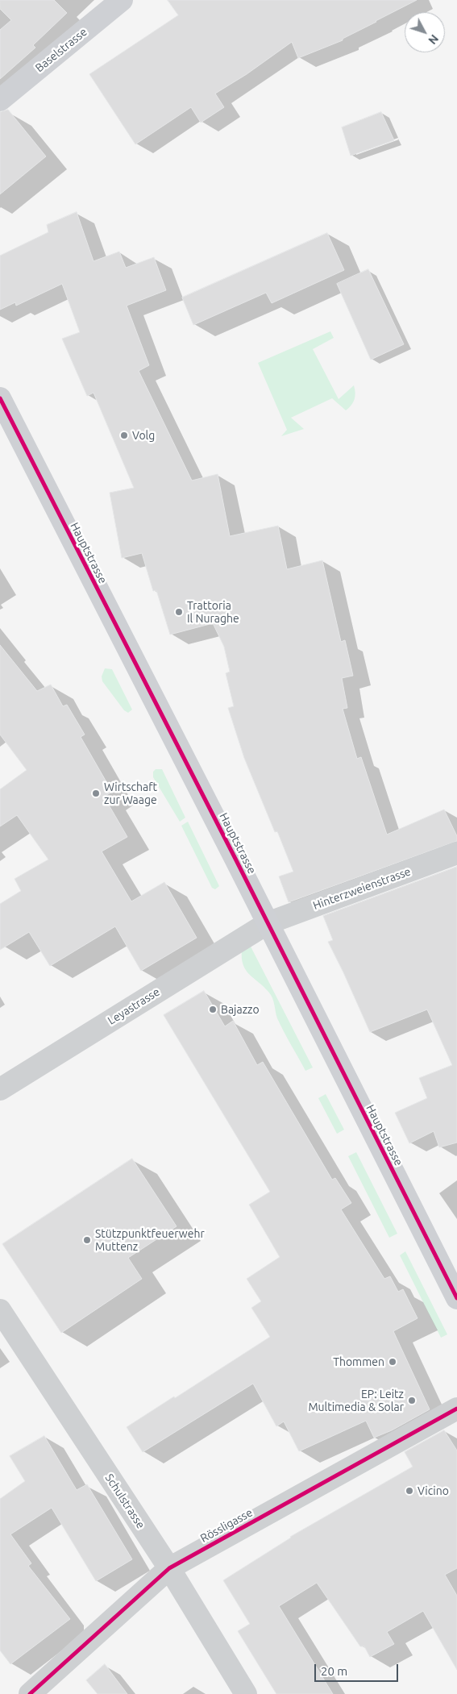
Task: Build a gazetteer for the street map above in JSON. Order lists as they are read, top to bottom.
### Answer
{
  "streets": {
    "street": [
      "Baselstrasse",
      "Hauptstrasse",
      "Hinterzweienstrasse",
      "Leyastrasse",
      "Schulstrasse",
      "Rössligasse"
    ]
  },
  "crossings": [
    ["Hauptstrasse", "Hinterzweienstrasse"],
    ["Hauptstrasse", "Leyastrasse"],
    ["Hinterzweienstrasse", "Leyastrasse"],
    ["Schulstrasse", "Rössligasse"]
  ],
  "places": [
    "Volg",
    "Trattoria Il Nuraghe",
    "Wirtschaft zur Waage",
    "Bajazzo",
    "Stützpunktfeuerwehr Muttenz",
    "Thommen",
    "EP: Leitz Multimedia & Solar",
    "Vicino"
  ],
  "scale_bar": "20 m",
  "north": "bottom right"
}
